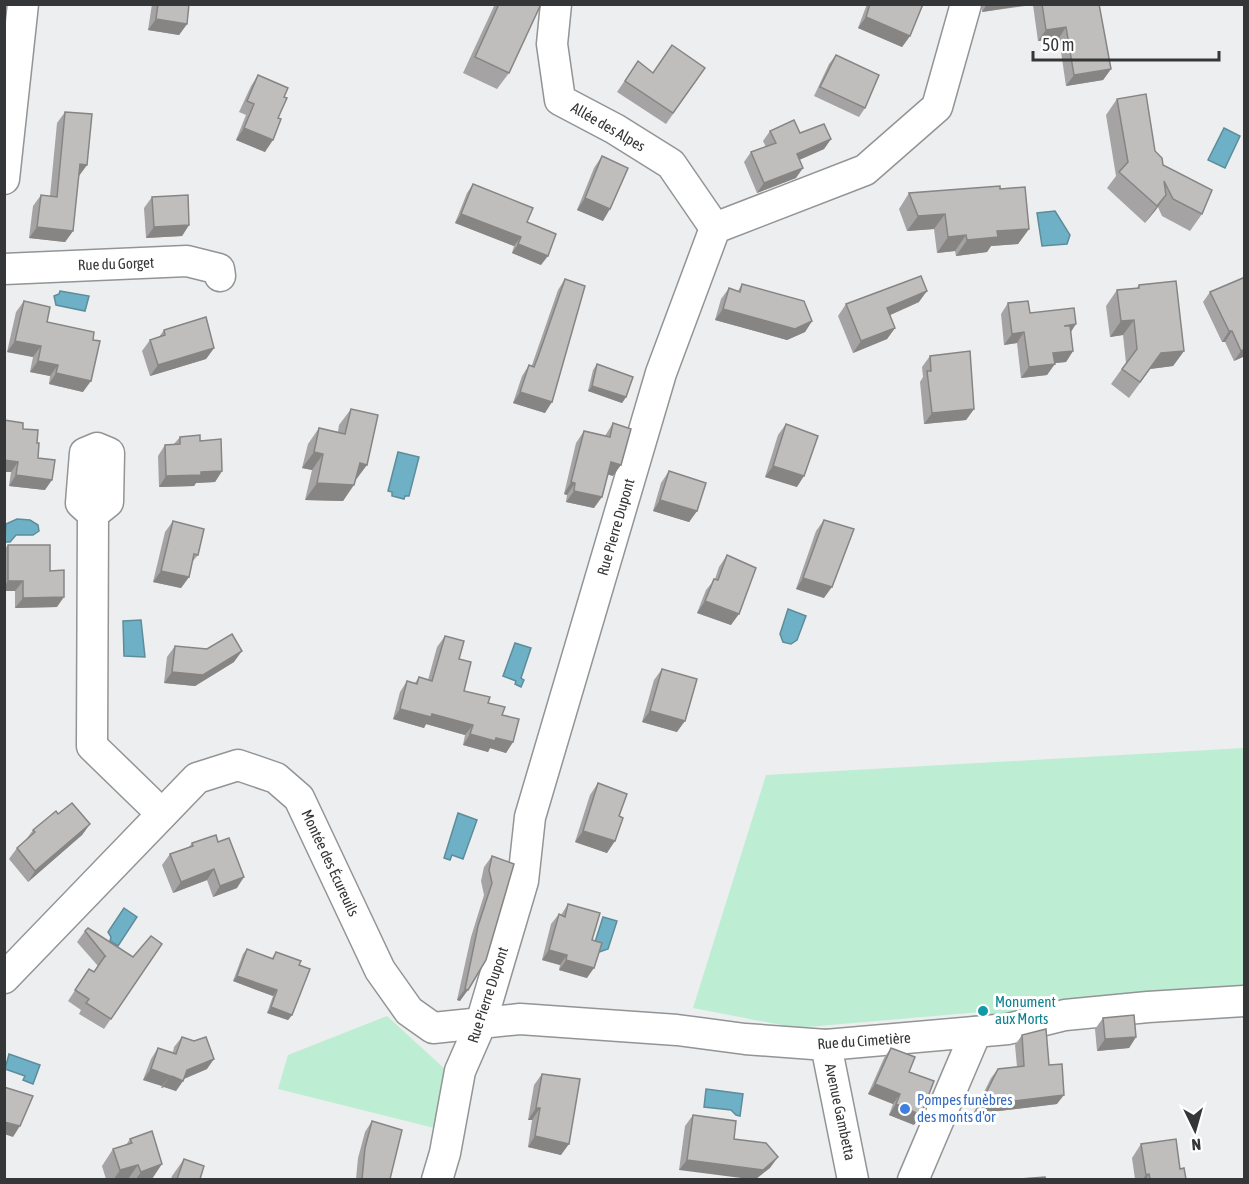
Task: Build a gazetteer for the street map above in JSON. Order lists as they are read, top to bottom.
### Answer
{
  "streets": {
    "street": [
      "Allée des Alpes",
      "Rue du Gorget",
      "Rue Pierre Dupont",
      "Montée des Écureuils",
      "Rue du Cimetière",
      "Avenue Gambetta"
    ]
  },
  "crossings": [
    ["Allée des Alpes", "Rue Pierre Dupont"],
    ["Rue Pierre Dupont", "Montée des Écureuils"],
    ["Rue Pierre Dupont", "Rue du Cimetière"],
    ["Montée des Écureuils", "Rue du Cimetière"],
    ["Rue du Cimetière", "Avenue Gambetta"]
  ],
  "places": ["Monument aux Morts", "Pompes funèbres des monts d'or"],
  "scale_bar": "50 m",
  "north": "bottom"
}
